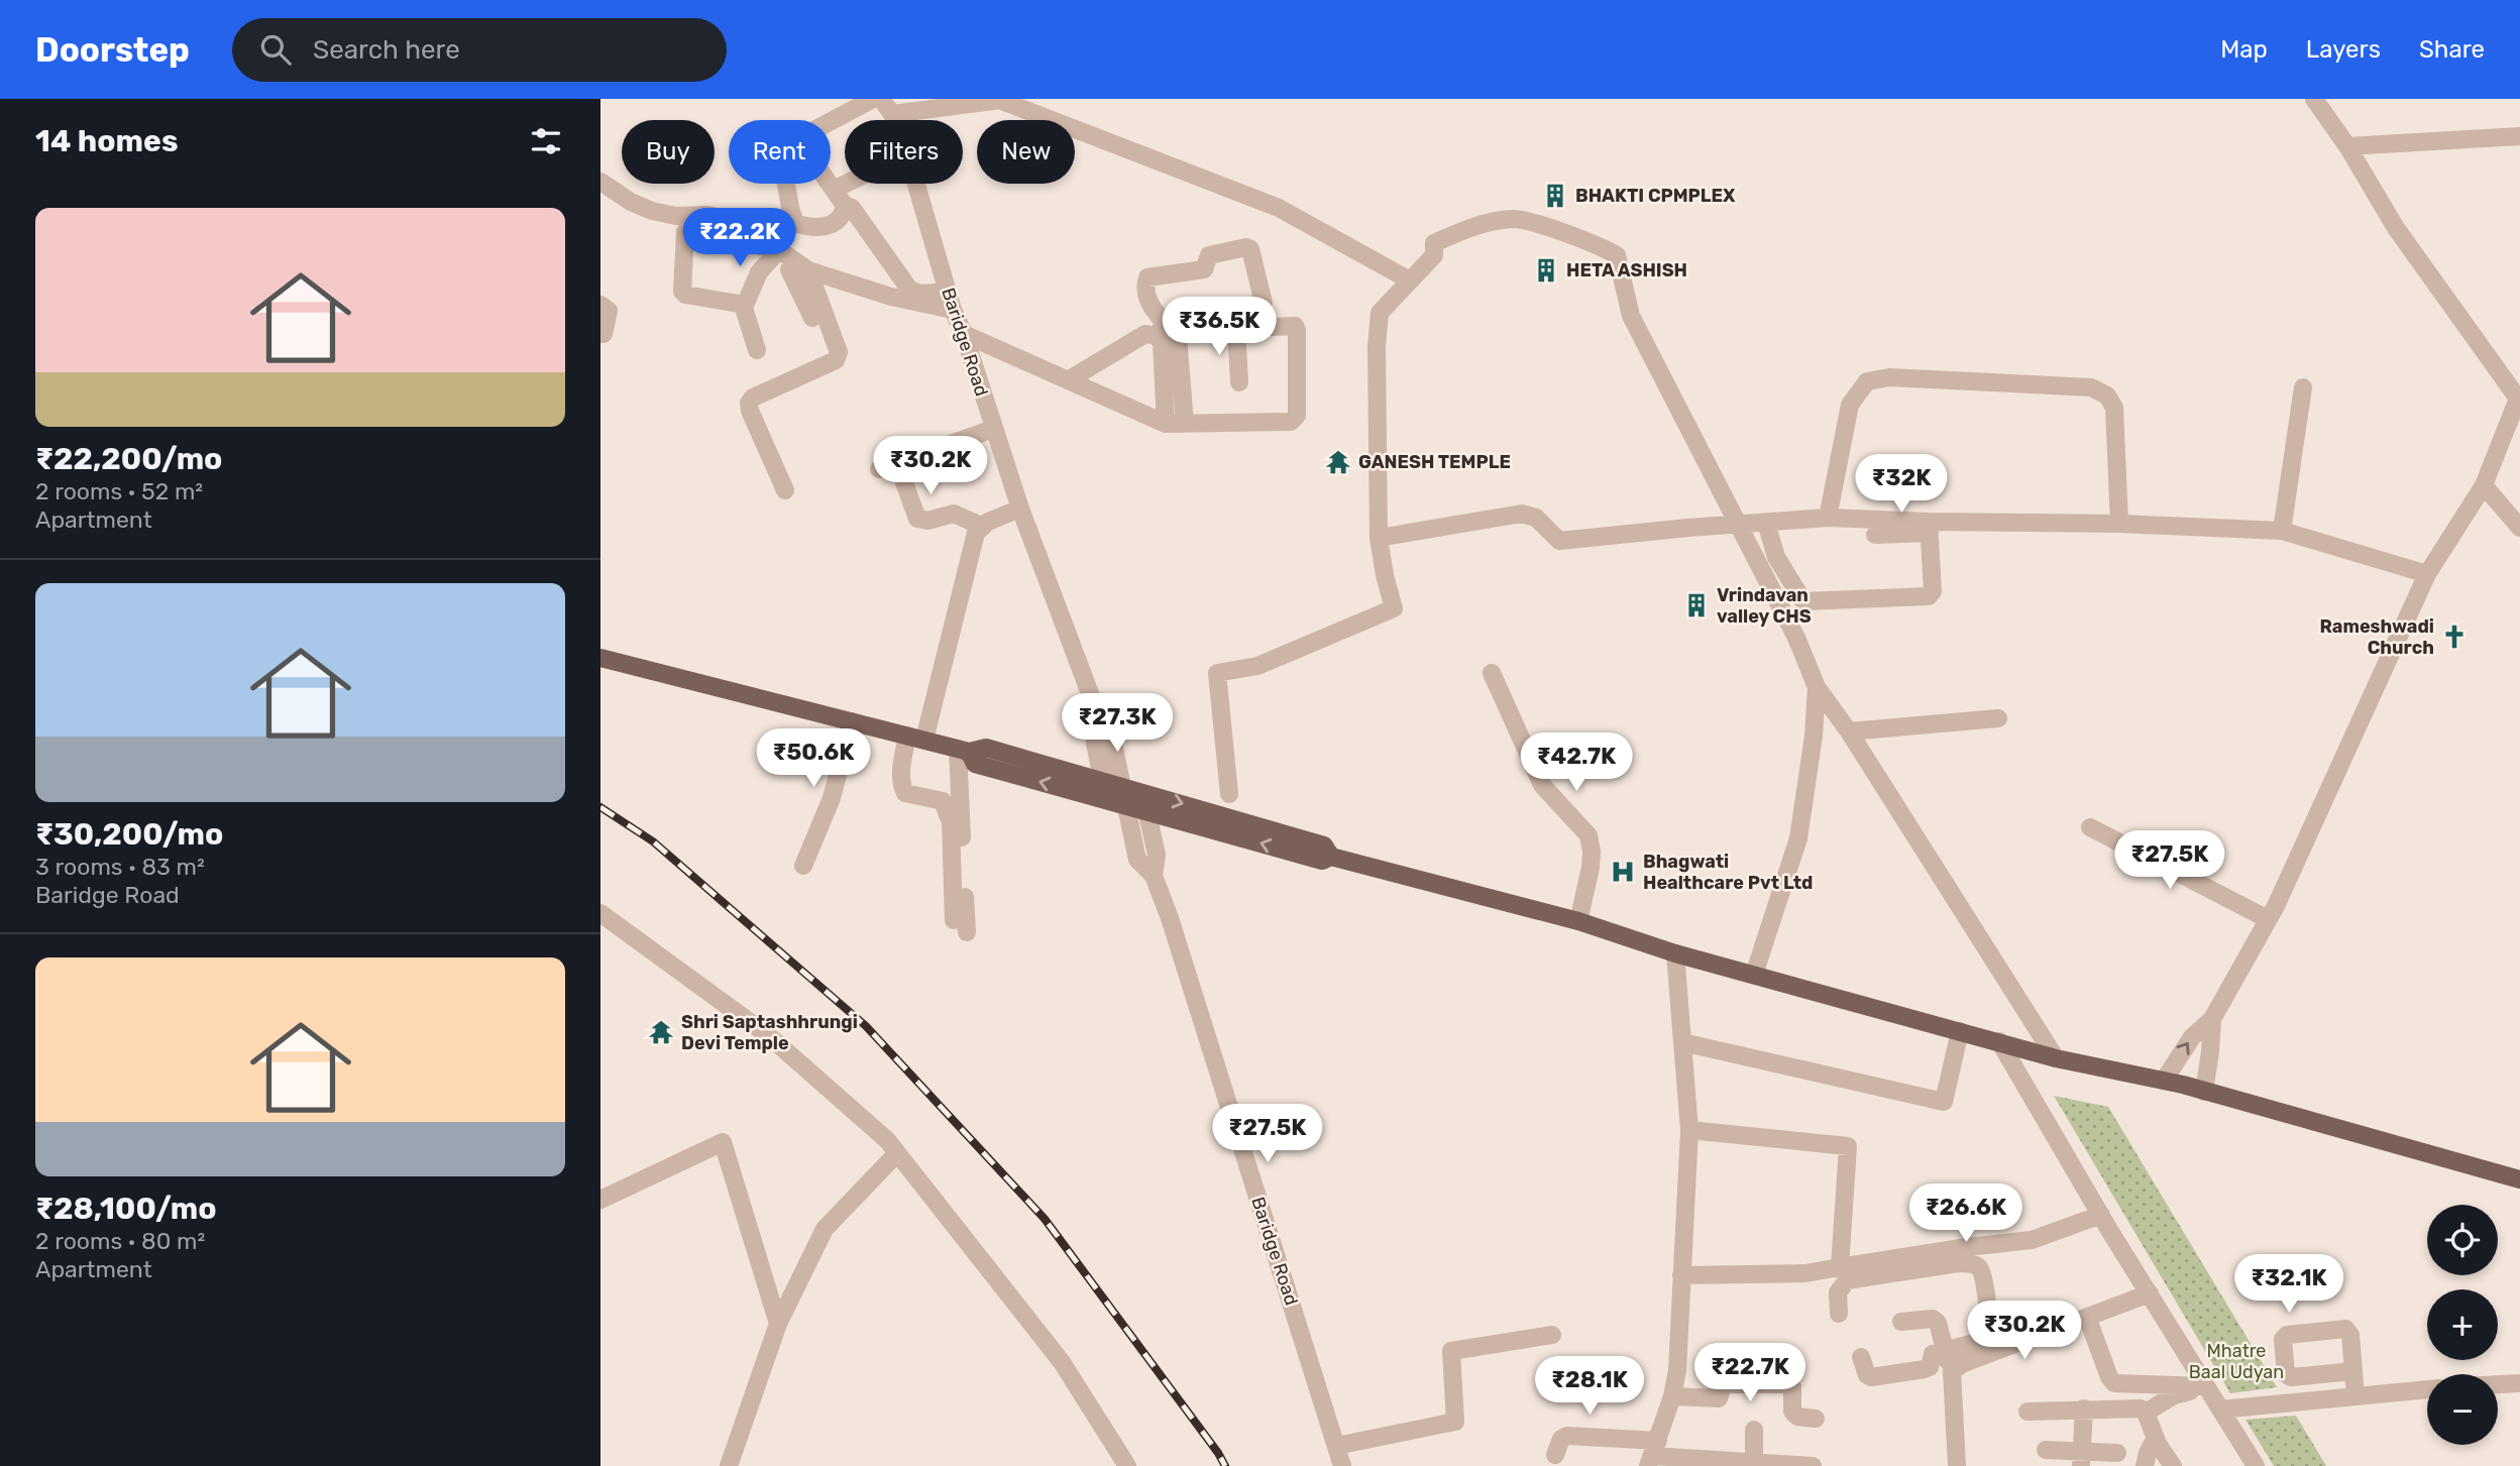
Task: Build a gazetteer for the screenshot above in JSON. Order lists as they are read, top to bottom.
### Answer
{
  "streets": {
    "street": ["Baridge Road"]
  },
  "parks": ["Mhatre Baal Udyan"],
  "places": {
    "building": ["BHAKTI CPMPLEX", "HETA ASHISH", "Vrindavan valley CHS"],
    "temple": ["GANESH TEMPLE", "Shri Saptashhrungi Devi Temple"],
    "church": ["Rameshwadi Church"],
    "hospital": ["Bhagwati Healthcare Pvt Ltd"]
  },
  "page": {
    "header": "Doorstep",
    "search": "Search here",
    "nav": ["Map", "Layers", "Share"],
    "heading": "14 homes",
    "chip": [
      "Buy",
      "Rent",
      "Filters",
      "New"
    ],
    "list": [
      {
        "name": "₹22,200/mo",
        "note": "2 rooms · 52 m² · Apartment"
      },
      {
        "name": "₹30,200/mo",
        "note": "3 rooms · 83 m² · Baridge Road"
      },
      {
        "name": "₹28,100/mo",
        "note": "2 rooms · 80 m² · Apartment"
      }
    ],
    "price": [
      "₹22.2K",
      "₹36.5K",
      "₹30.2K",
      "₹32K",
      "₹27.3K",
      "₹50.6K",
      "₹42.7K",
      "₹27.5K",
      "₹27.5K",
      "₹26.6K",
      "₹32.1K",
      "₹30.2K",
      "₹22.7K",
      "₹28.1K"
    ],
    "map_buttons": ["+", "−"]
  }
}
